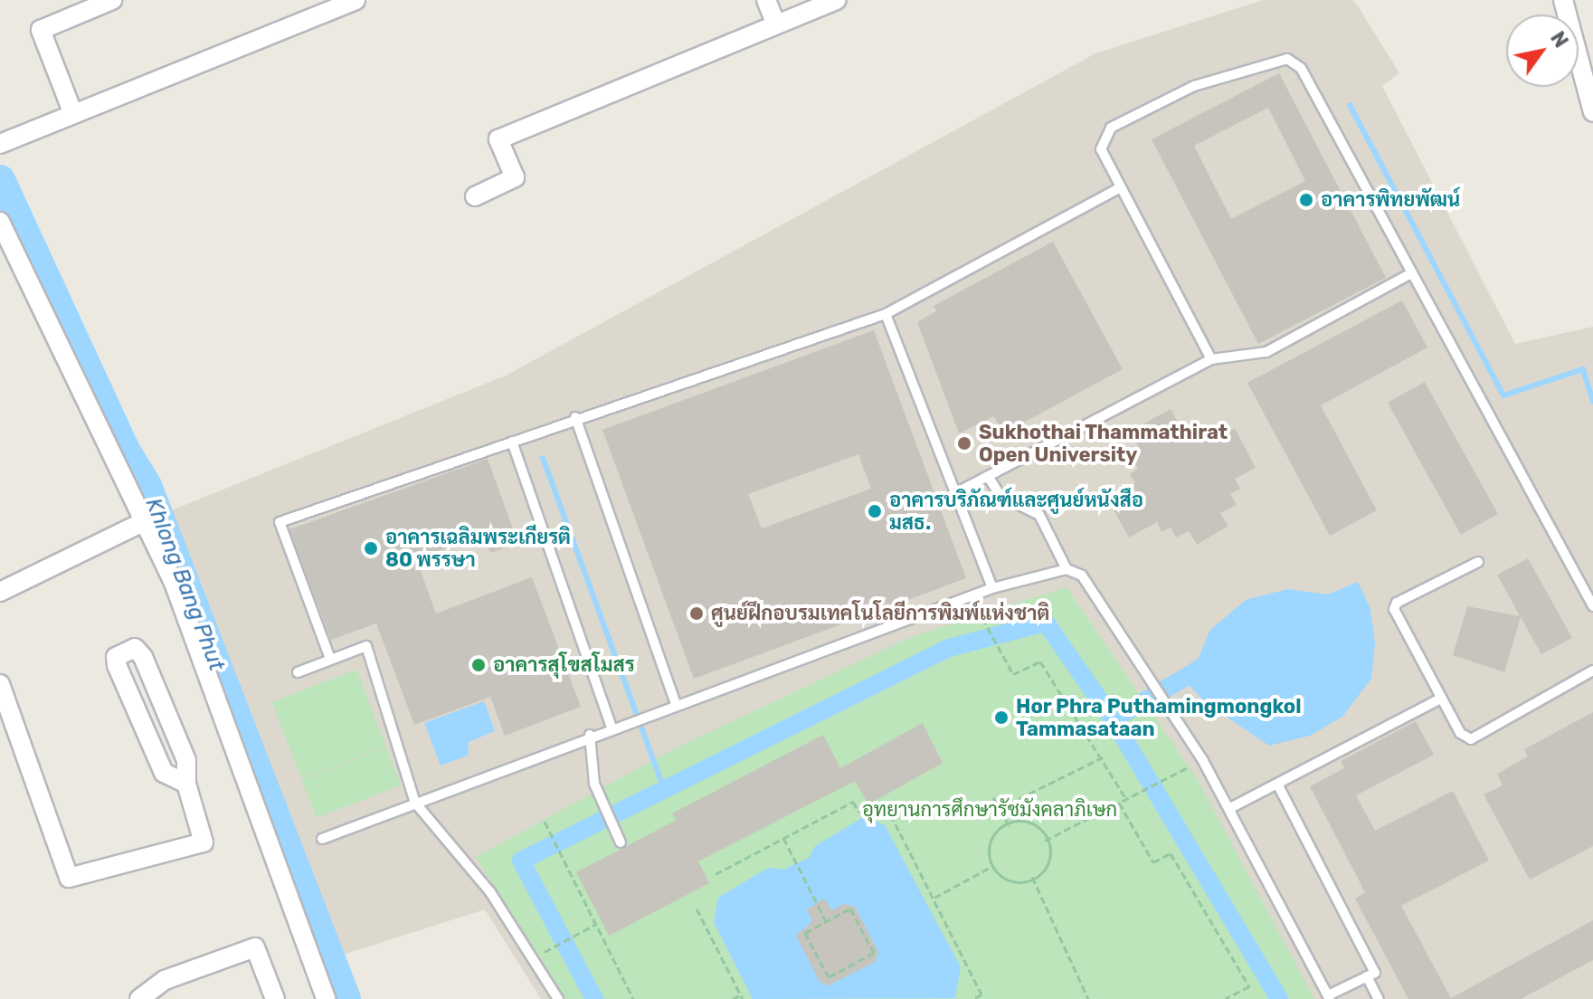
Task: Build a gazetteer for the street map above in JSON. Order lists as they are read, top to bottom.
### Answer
{
  "water": ["Khlong Bang Phut"],
  "parks": ["อุทยานการศึกษารัชมังคลาภิเษก"],
  "places": [
    "อาคารพิทยพัฒน์",
    "Sukhothai Thammathirat Open University",
    "อาคารบริภัณฑ์และศูนย์หนังสือ มสธ.",
    "อาคารเฉลิมพระเกียรติ 80 พรรษา",
    "ศูนย์ฝึกอบรมเทคโนโลยีการพิมพ์แห่งชาติ",
    "อาคารสุโขสโมสร",
    "Hor Phra Puthamingmongkol Tammasataan"
  ],
  "north": "top right"
}
